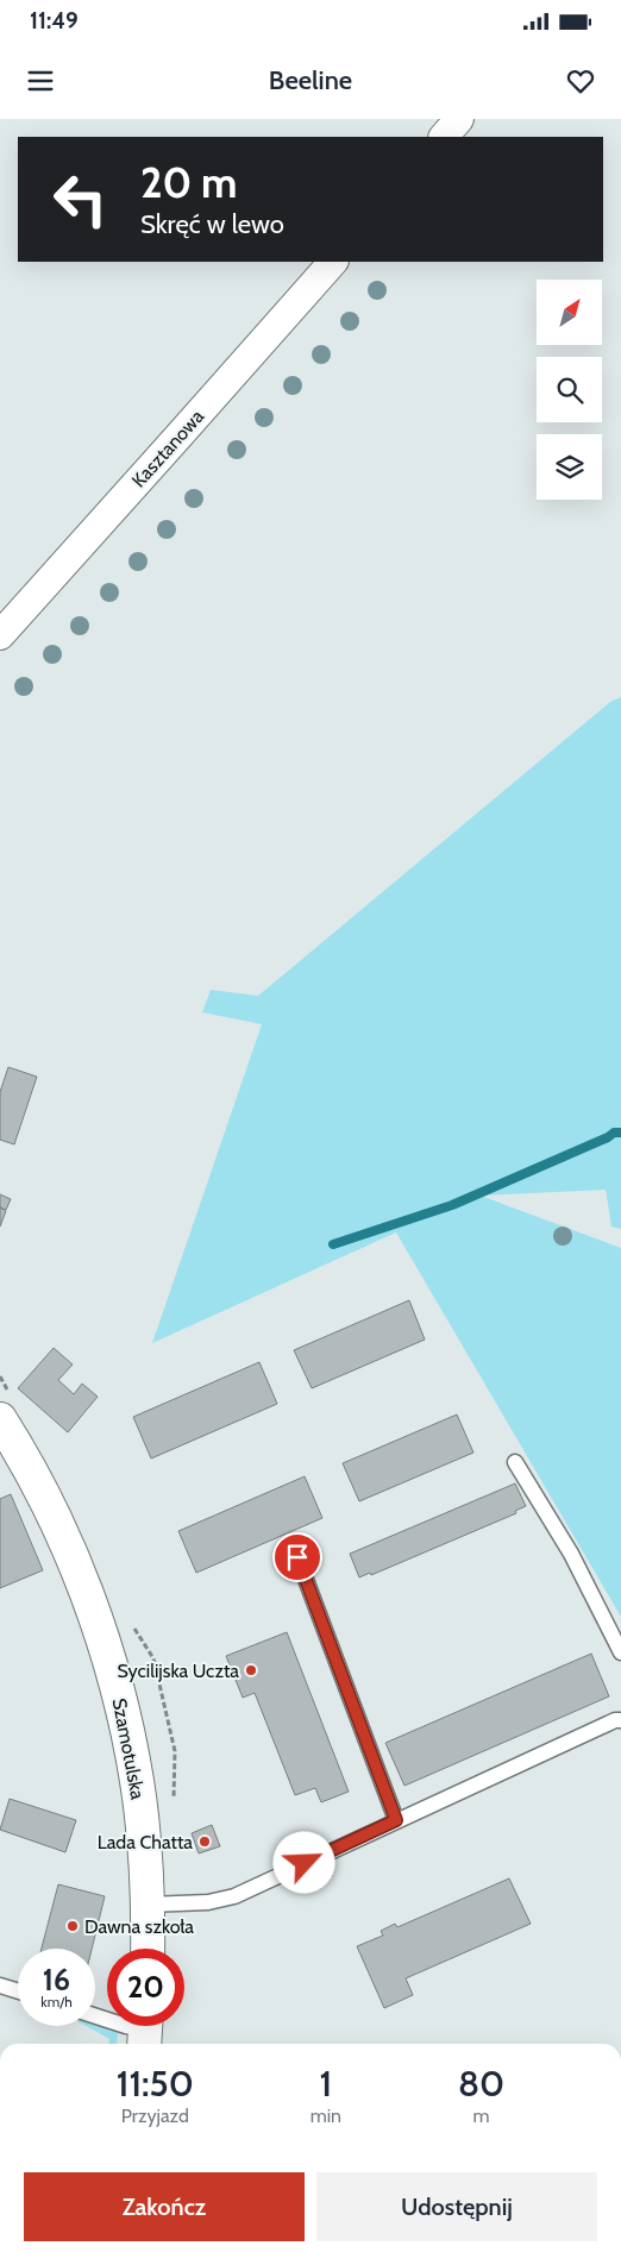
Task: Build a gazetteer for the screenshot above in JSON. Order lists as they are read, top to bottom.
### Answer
{
  "streets": {
    "street": ["Kasztanowa", "Szamotulska"]
  },
  "places": ["Sycilijska Uczta", "Lada Chatta", "Dawna szkoła"],
  "north": "top right",
  "page": {
    "status": "11:49",
    "header": "Beeline",
    "turn": ["20 m", "Skręć w lewo"],
    "speed": "16 km/h",
    "limit": "20",
    "eta": [
      "11:50",
      "Przyjazd",
      "1",
      "min",
      "80",
      "m"
    ],
    "buttons": ["Zakończ", "Udostępnij"]
  }
}
